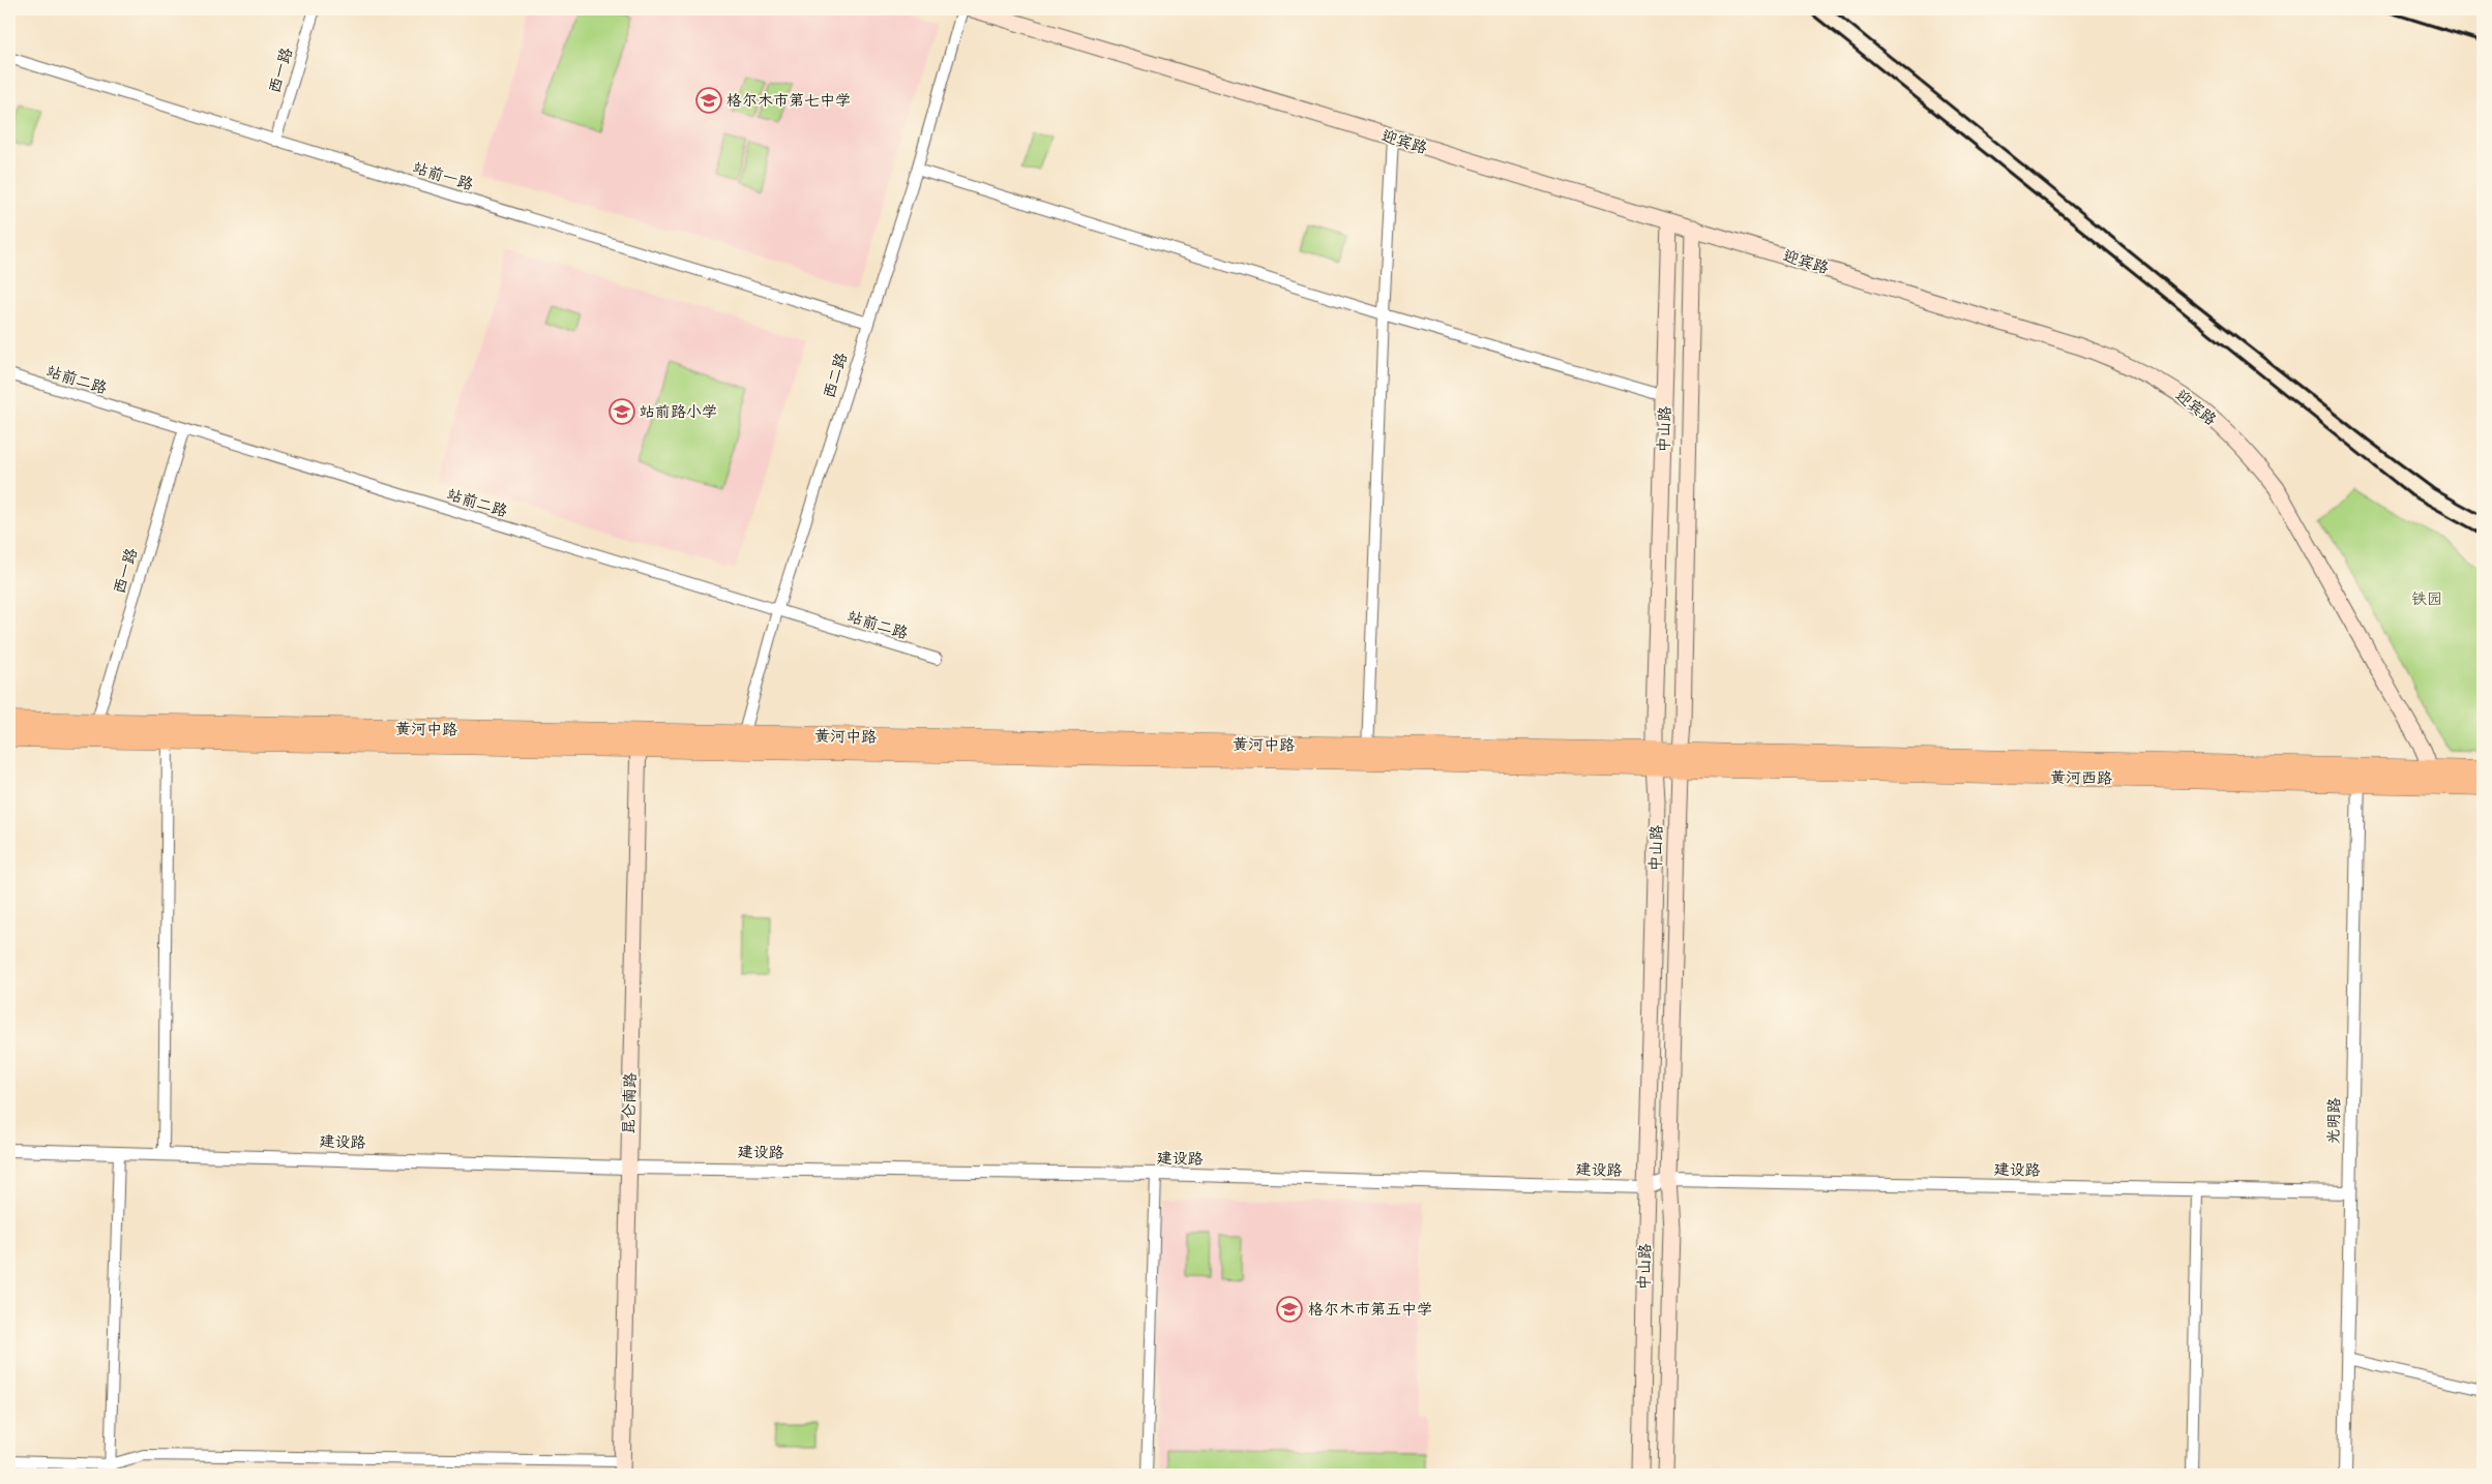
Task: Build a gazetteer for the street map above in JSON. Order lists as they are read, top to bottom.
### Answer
{
  "streets": {
    "highway": ["黄河中路", "黄河西路"],
    "main road": ["迎宾路", "中山路", "昆仑南路"],
    "street": [
      "西一路",
      "站前一路",
      "西二路",
      "站前二路",
      "光明路",
      "建设路"
    ]
  },
  "crossings": [
    ["西一路", "站前一路"],
    ["西一路", "站前二路"],
    ["西一路", "黄河中路"],
    ["迎宾路", "中山路"],
    ["迎宾路", "黄河西路"],
    ["站前一路", "西二路"],
    ["西二路", "站前二路"],
    ["西二路", "黄河中路"],
    ["中山路", "黄河中路"],
    ["中山路", "黄河西路"],
    ["中山路", "建设路"],
    ["黄河中路", "黄河西路"],
    ["黄河中路", "昆仑南路"],
    ["黄河西路", "光明路"],
    ["昆仑南路", "建设路"],
    ["光明路", "建设路"]
  ],
  "parks": ["铁园"],
  "places": {
    "school or university": ["格尔木市第七中学", "站前路小学", "格尔木市第五中学"]
  }
}
